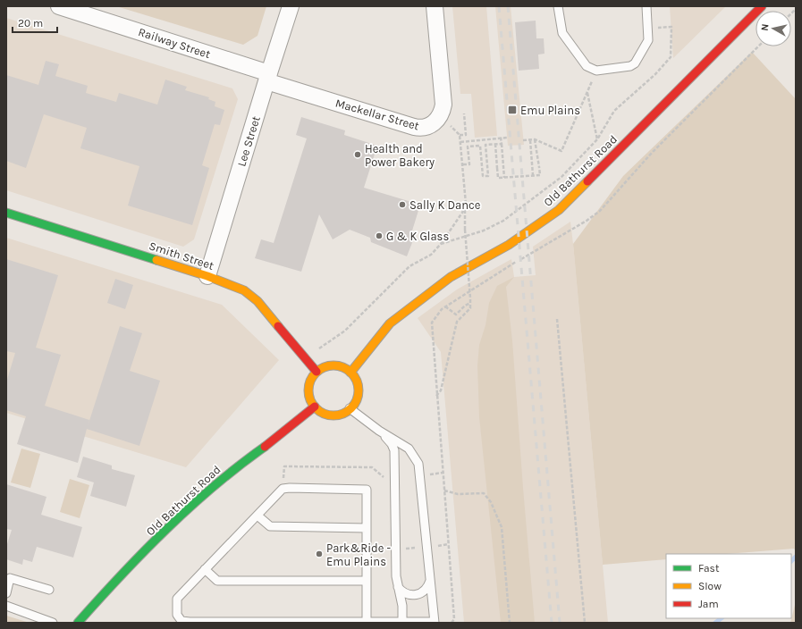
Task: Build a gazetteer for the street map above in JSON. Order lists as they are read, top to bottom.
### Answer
{
  "streets": {
    "main road": ["Old Bathurst Road", "Smith Street"],
    "street": ["Railway Street", "Mackellar Street", "Lee Street"]
  },
  "crossings": [
    ["Railway Street", "Mackellar Street"],
    ["Railway Street", "Lee Street"],
    ["Mackellar Street", "Lee Street"],
    ["Lee Street", "Smith Street"],
    ["Old Bathurst Road", "Smith Street"]
  ],
  "places": {
    "transit": ["Emu Plains"],
    "other": [
      "Health and Power Bakery",
      "Sally K Dance",
      "G & K Glass",
      "Park&Ride - Emu Plains"
    ]
  },
  "legend": ["Fast", "Slow", "Jam"],
  "scale_bar": "20 m",
  "north": "left"
}
